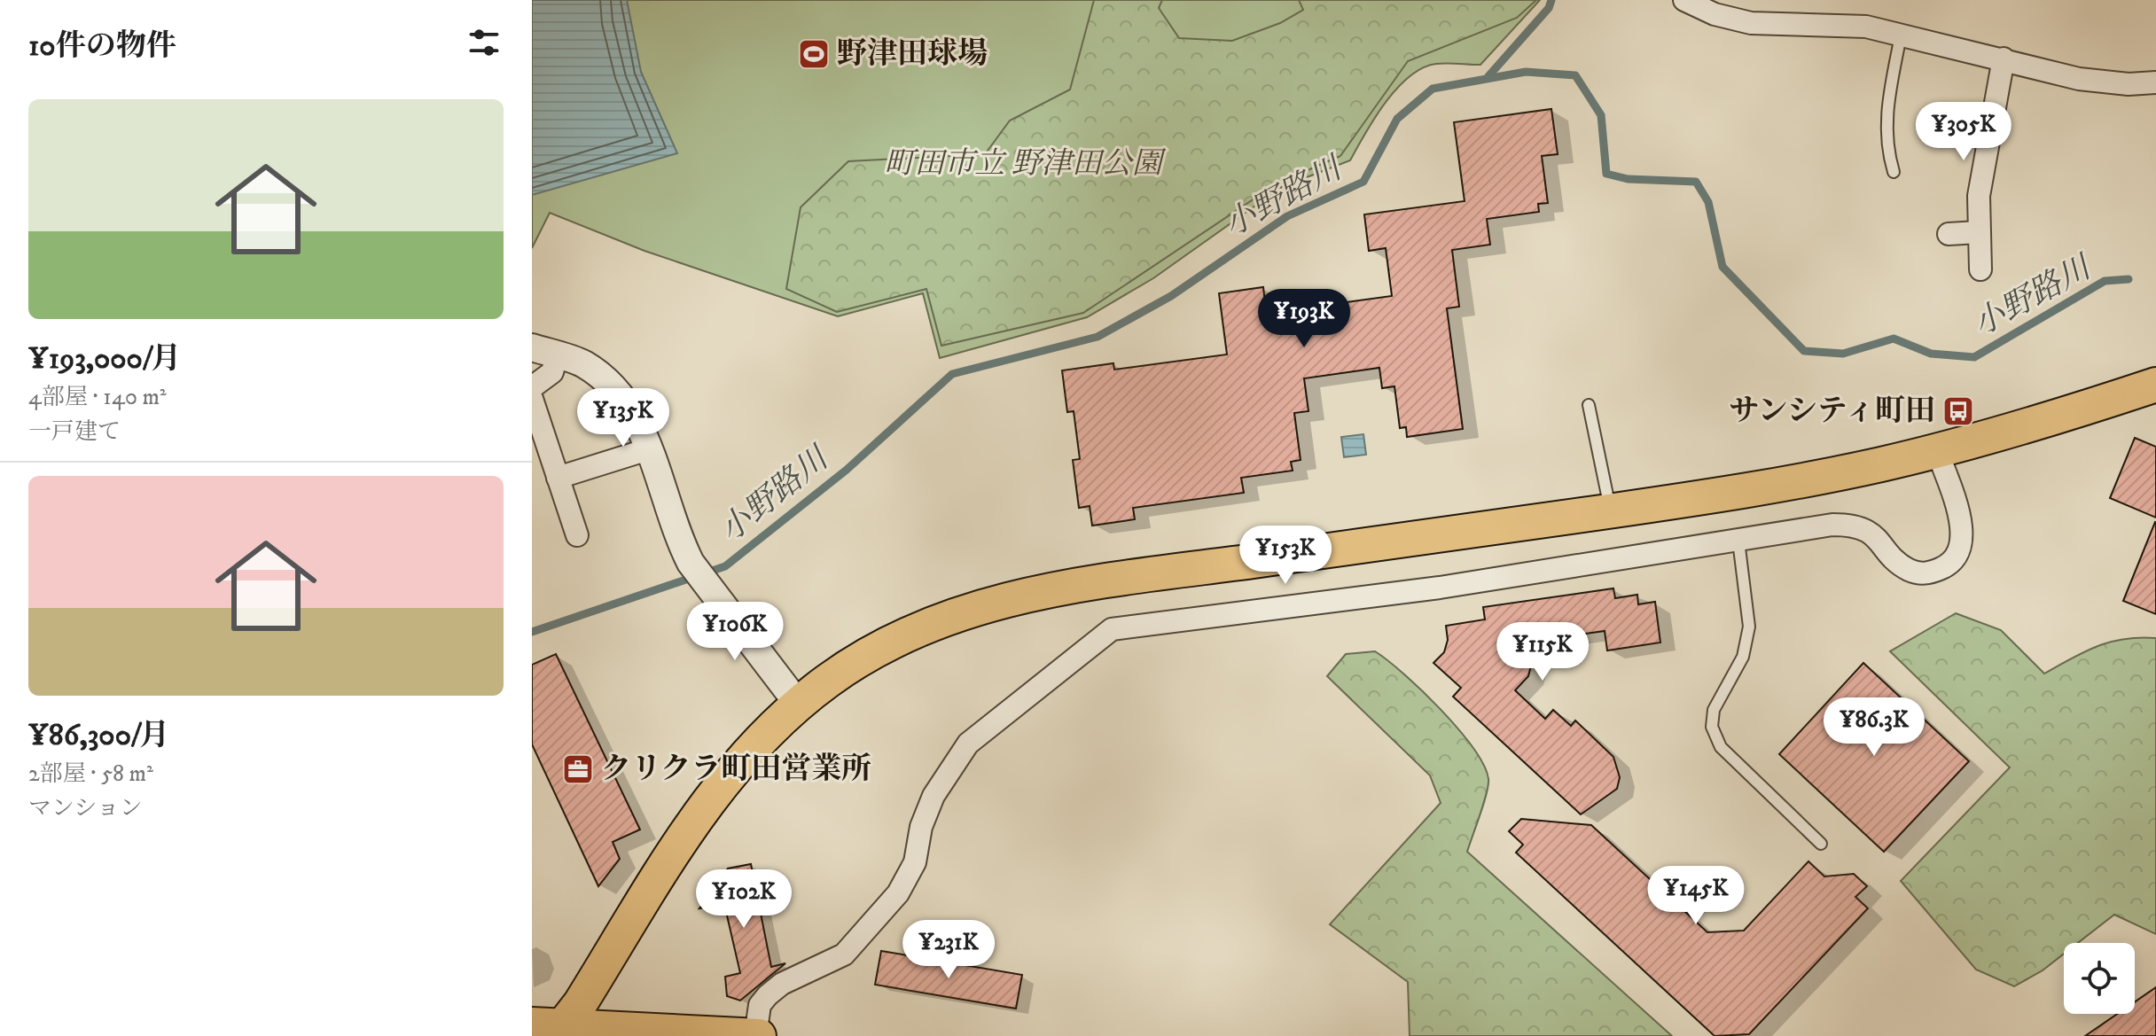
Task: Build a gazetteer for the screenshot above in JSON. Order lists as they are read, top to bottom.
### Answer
{
  "water": ["小野路川"],
  "parks": ["町田市立 野津田公園"],
  "places": {
    "sports": ["野津田球場"],
    "bus stop": ["サンシティ町田"],
    "office": ["クリクラ町田営業所"]
  },
  "page": {
    "heading": "10件の物件",
    "list": [
      {
        "name": "¥193,000/月",
        "note": "4部屋 · 140 m² · 一戸建て"
      },
      {
        "name": "¥86,300/月",
        "note": "2部屋 · 58 m² · マンション"
      }
    ],
    "price": [
      "¥305K",
      "¥193K",
      "¥135K",
      "¥153K",
      "¥106K",
      "¥115K",
      "¥86.3K",
      "¥145K",
      "¥102K",
      "¥231K"
    ]
  }
}
